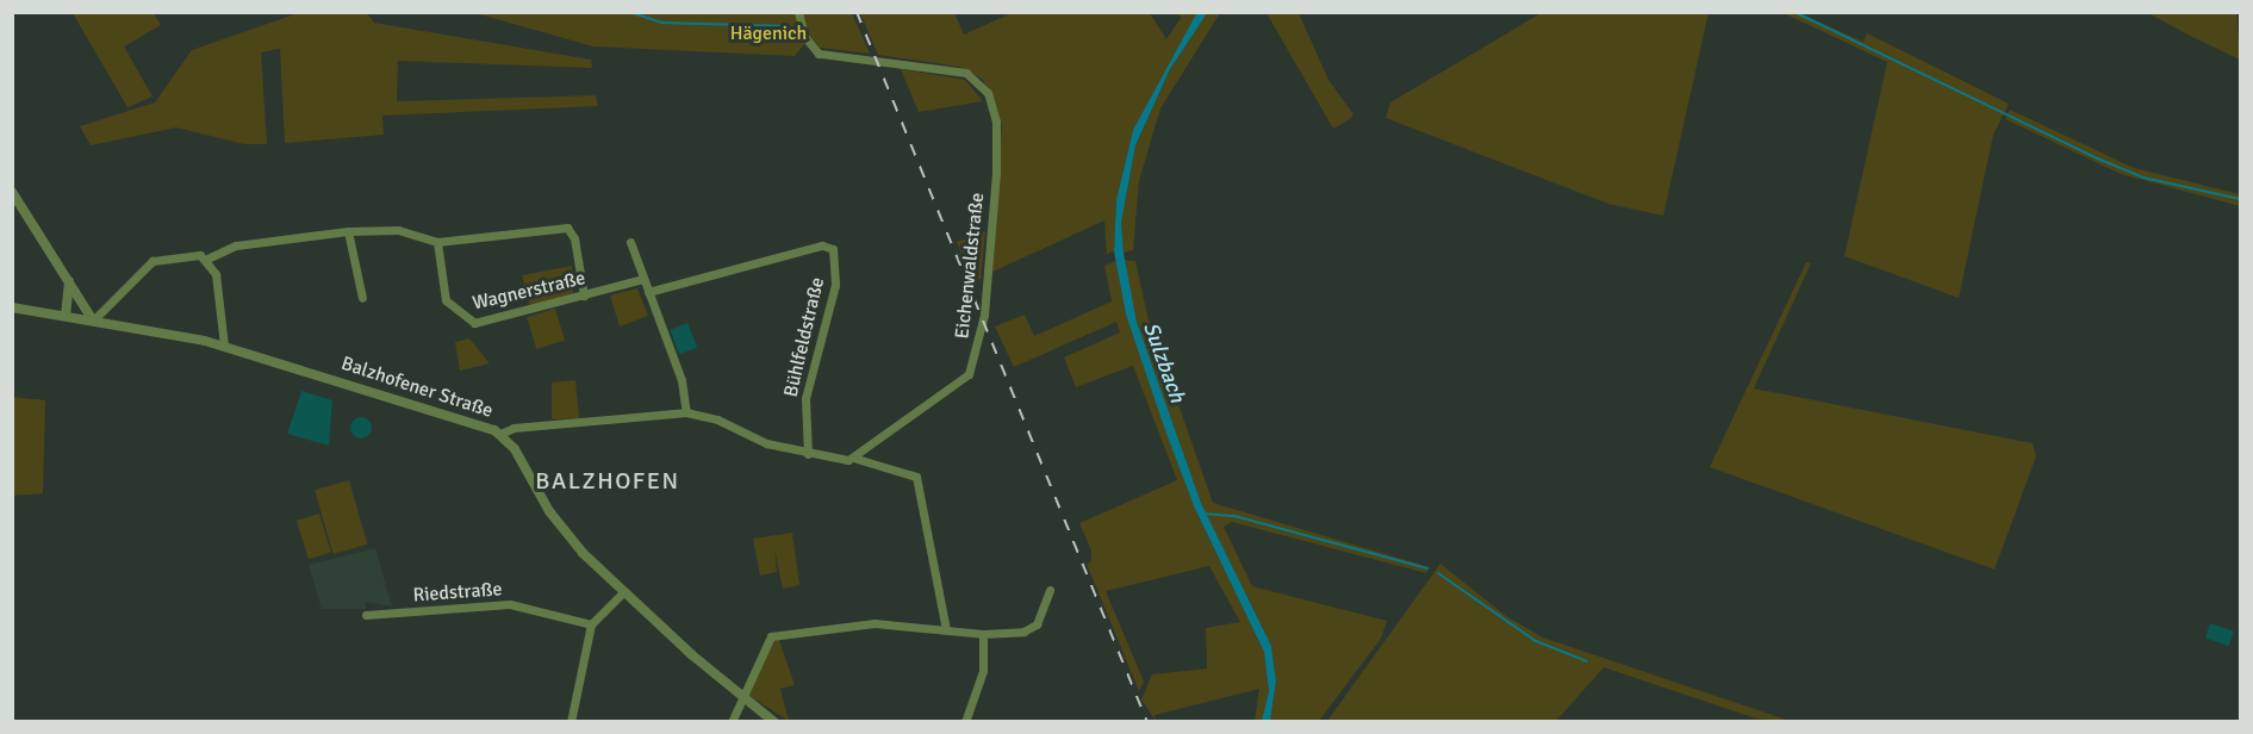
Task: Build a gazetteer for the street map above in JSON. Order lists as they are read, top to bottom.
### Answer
{
  "streets": {
    "street": [
      "Eichenwaldstraße",
      "Wagnerstraße",
      "Bühlfeldstraße",
      "Balzhofener Straße",
      "Riedstraße"
    ]
  },
  "districts": ["BALZHOFEN"],
  "water": ["Sulzbach"],
  "parks": ["Hägenich"]
}
